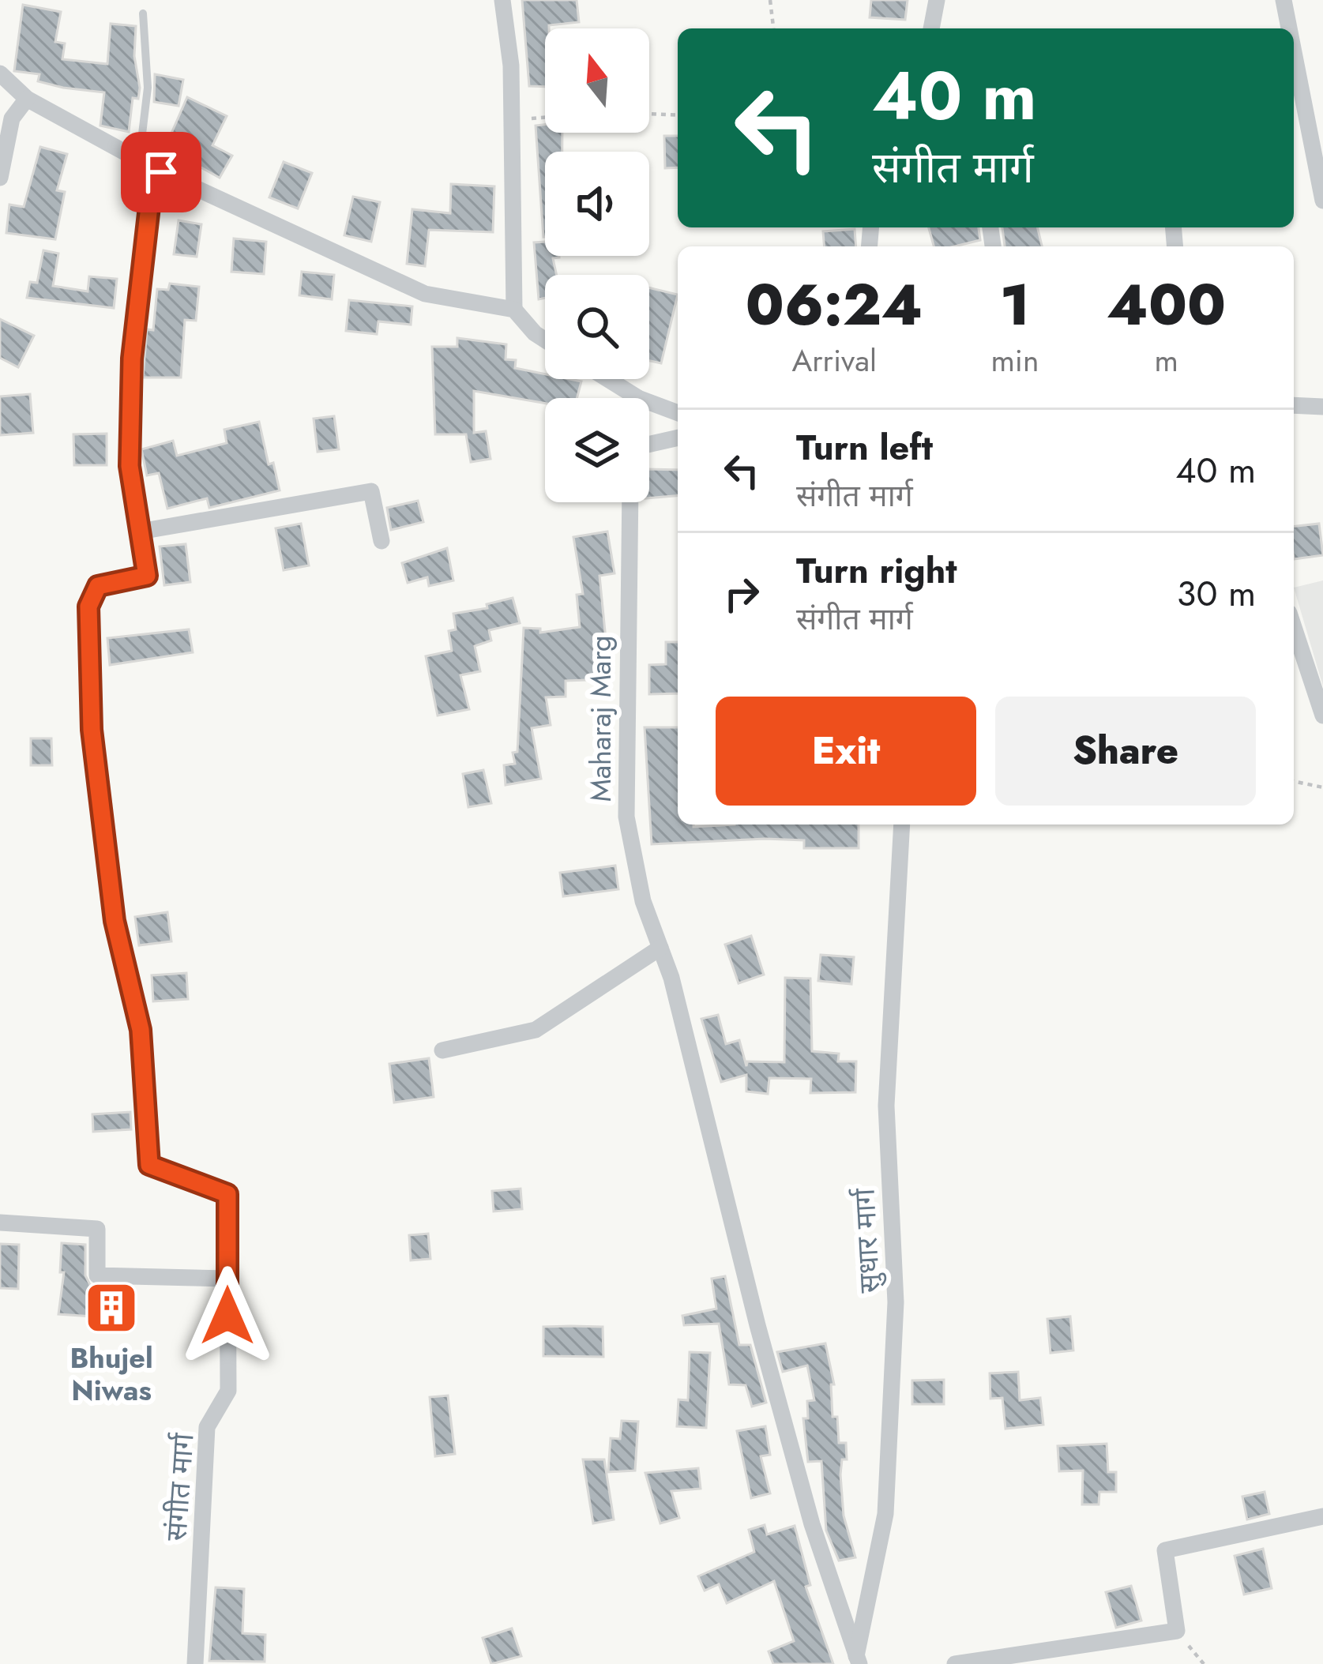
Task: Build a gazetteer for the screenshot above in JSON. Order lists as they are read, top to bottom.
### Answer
{
  "streets": {
    "street": ["Maharaj Marg", "सुधार मार्ग", "संगीत मार्ग"]
  },
  "crossings": [
    ["Maharaj Marg", "सुधार मार्ग"]
  ],
  "places": {
    "building": ["Bhujel Niwas"]
  },
  "north": "top",
  "page": {
    "turn": ["40 m", "संगीत मार्ग"],
    "eta": [
      "06:24",
      "Arrival",
      "1",
      "min",
      "400",
      "m"
    ],
    "list": [
      {
        "name": "Turn left",
        "note": "संगीत मार्ग",
        "value": "40 m"
      },
      {
        "name": "Turn right",
        "note": "संगीत मार्ग",
        "value": "30 m"
      }
    ],
    "buttons": ["Exit", "Share"]
  }
}
